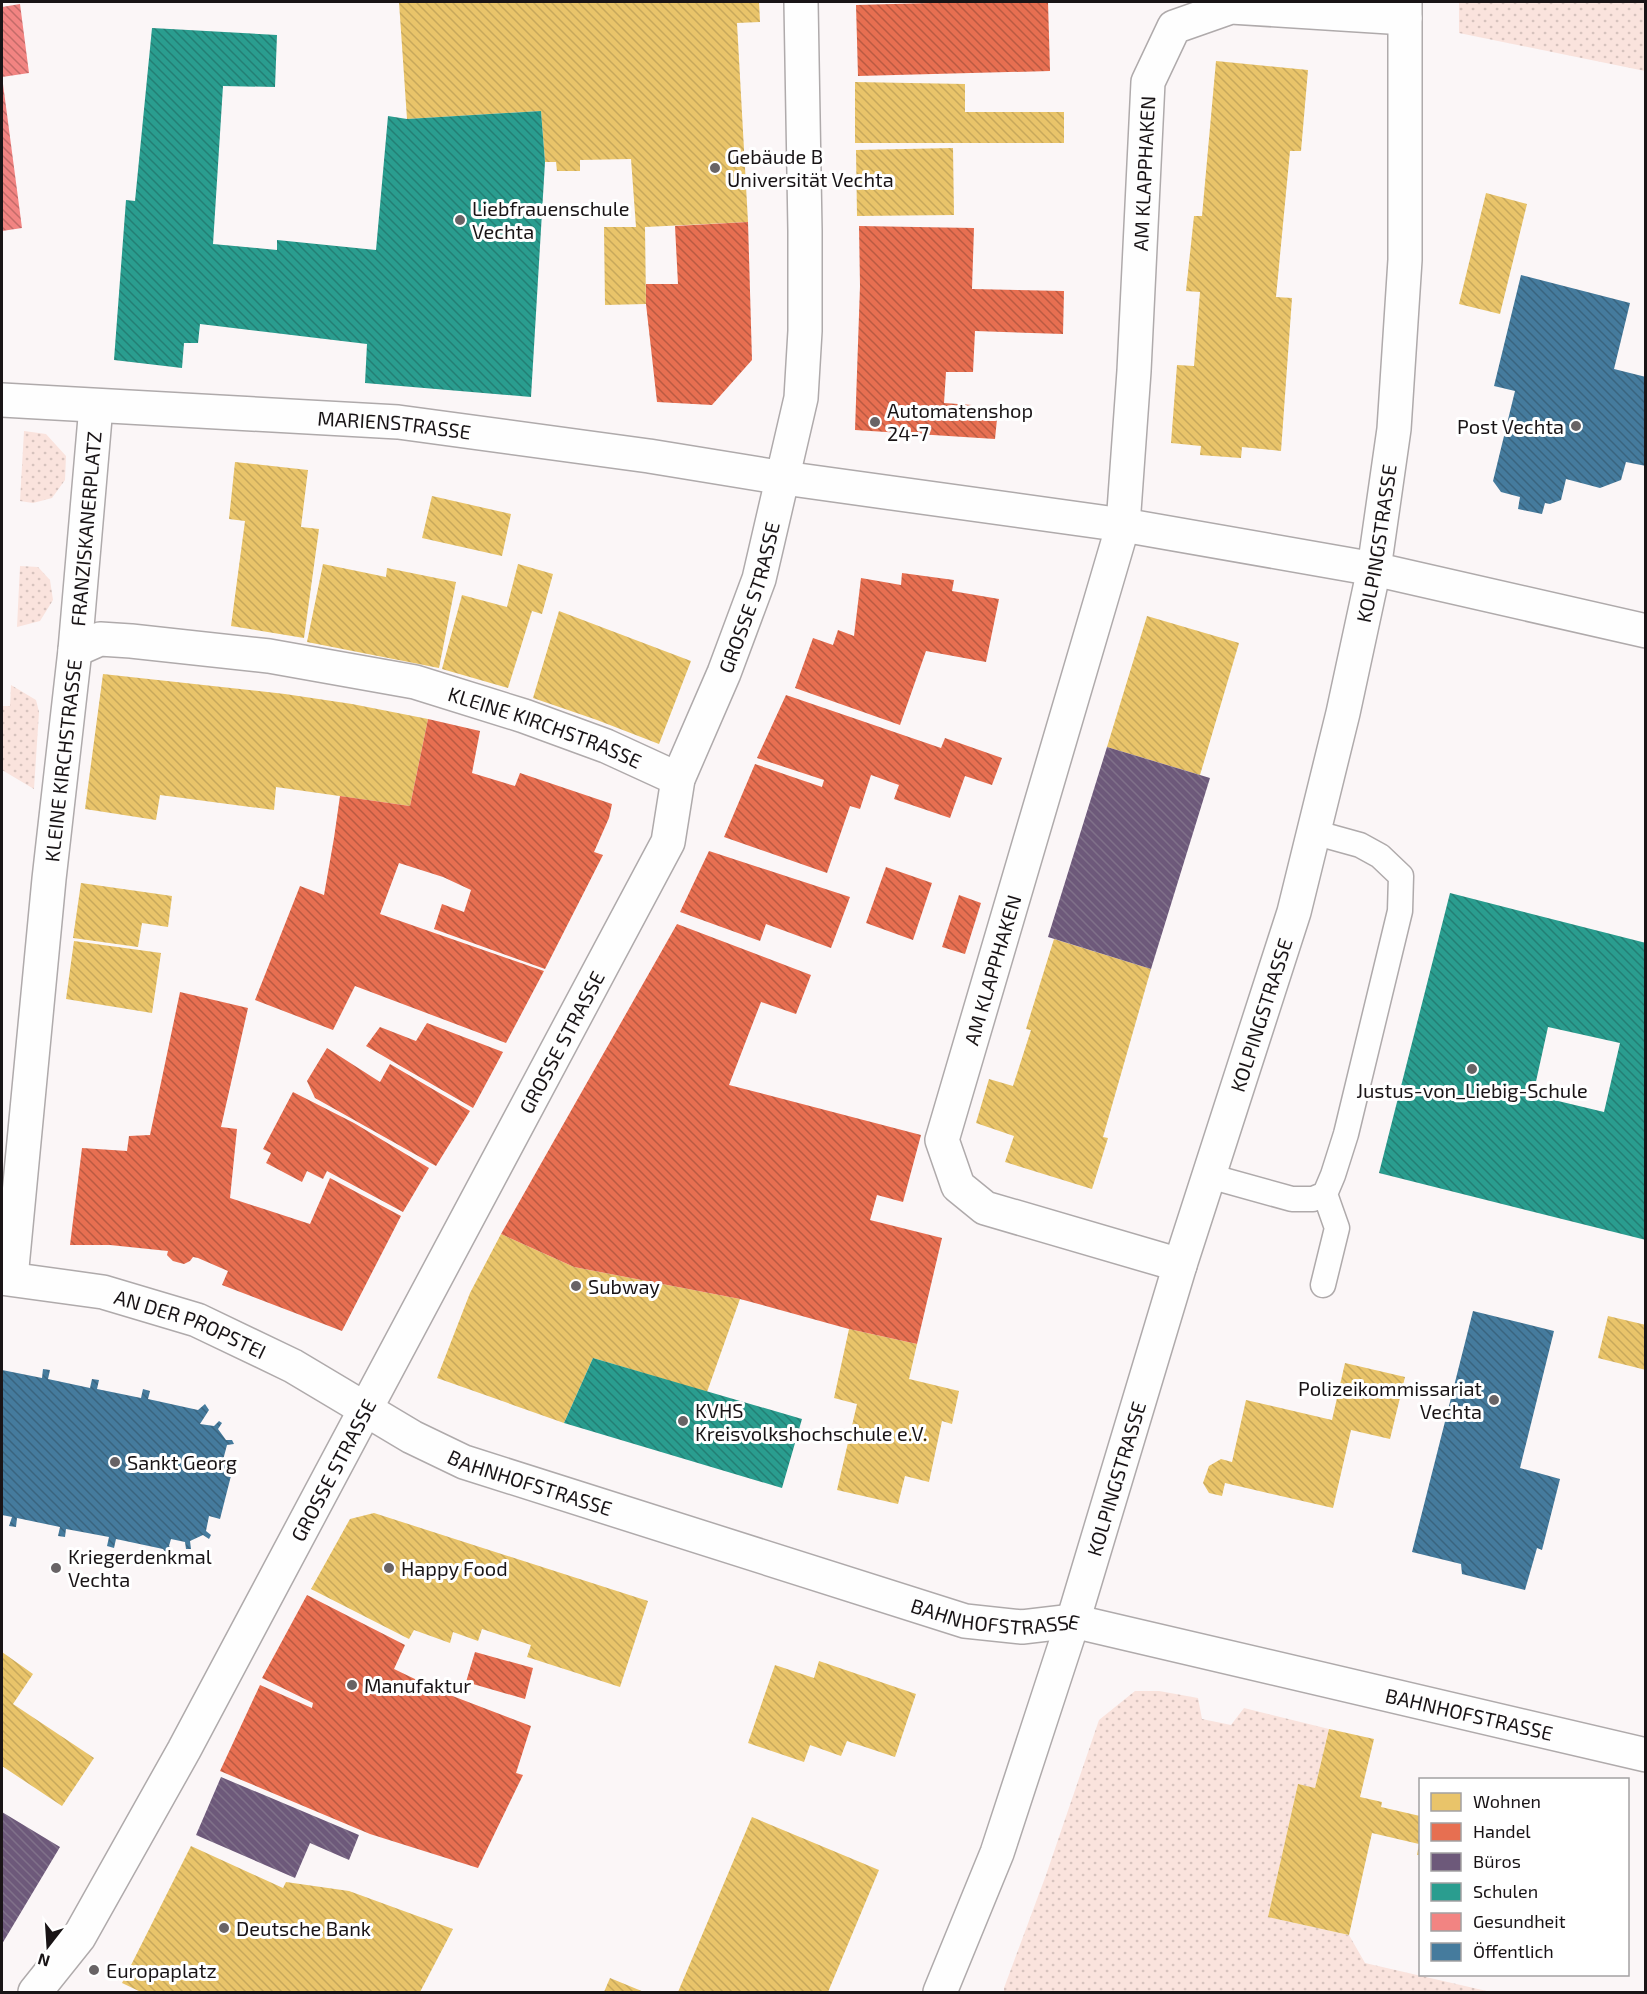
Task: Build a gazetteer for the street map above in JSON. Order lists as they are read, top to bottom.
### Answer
{
  "streets": {
    "street": [
      "AM KLAPPHAKEN",
      "MARIENSTRASSE",
      "FRANZISKANERPLATZ",
      "KOLPINGSTRASSE",
      "GROSSE STRASSE",
      "KLEINE KIRCHSTRASSE",
      "AN DER PROPSTEI",
      "BAHNHOFSTRASSE"
    ]
  },
  "crossings": [
    ["AM KLAPPHAKEN", "KOLPINGSTRASSE"],
    ["MARIENSTRASSE", "FRANZISKANERPLATZ"],
    ["MARIENSTRASSE", "GROSSE STRASSE"],
    ["FRANZISKANERPLATZ", "KLEINE KIRCHSTRASSE"],
    ["KOLPINGSTRASSE", "BAHNHOFSTRASSE"],
    ["GROSSE STRASSE", "KLEINE KIRCHSTRASSE"],
    ["GROSSE STRASSE", "AN DER PROPSTEI"],
    ["GROSSE STRASSE", "BAHNHOFSTRASSE"],
    ["KLEINE KIRCHSTRASSE", "AN DER PROPSTEI"],
    ["AN DER PROPSTEI", "BAHNHOFSTRASSE"]
  ],
  "places": [
    "Gebäude B Universität Vechta",
    "Liebfrauenschule Vechta",
    "Automatenshop 24-7",
    "Post Vechta",
    "Justus-von_Liebig-Schule",
    "Subway",
    "Polizeikommissariat Vechta",
    "KVHS Kreisvolkshochschule e.V.",
    "Sankt Georg",
    "Kriegerdenkmal Vechta",
    "Happy Food",
    "Manufaktur",
    "Deutsche Bank",
    "Europaplatz"
  ],
  "legend": [
    "Wohnen",
    "Handel",
    "Büros",
    "Schulen",
    "Gesundheit",
    "Öffentlich"
  ],
  "north": "bottom"
}
